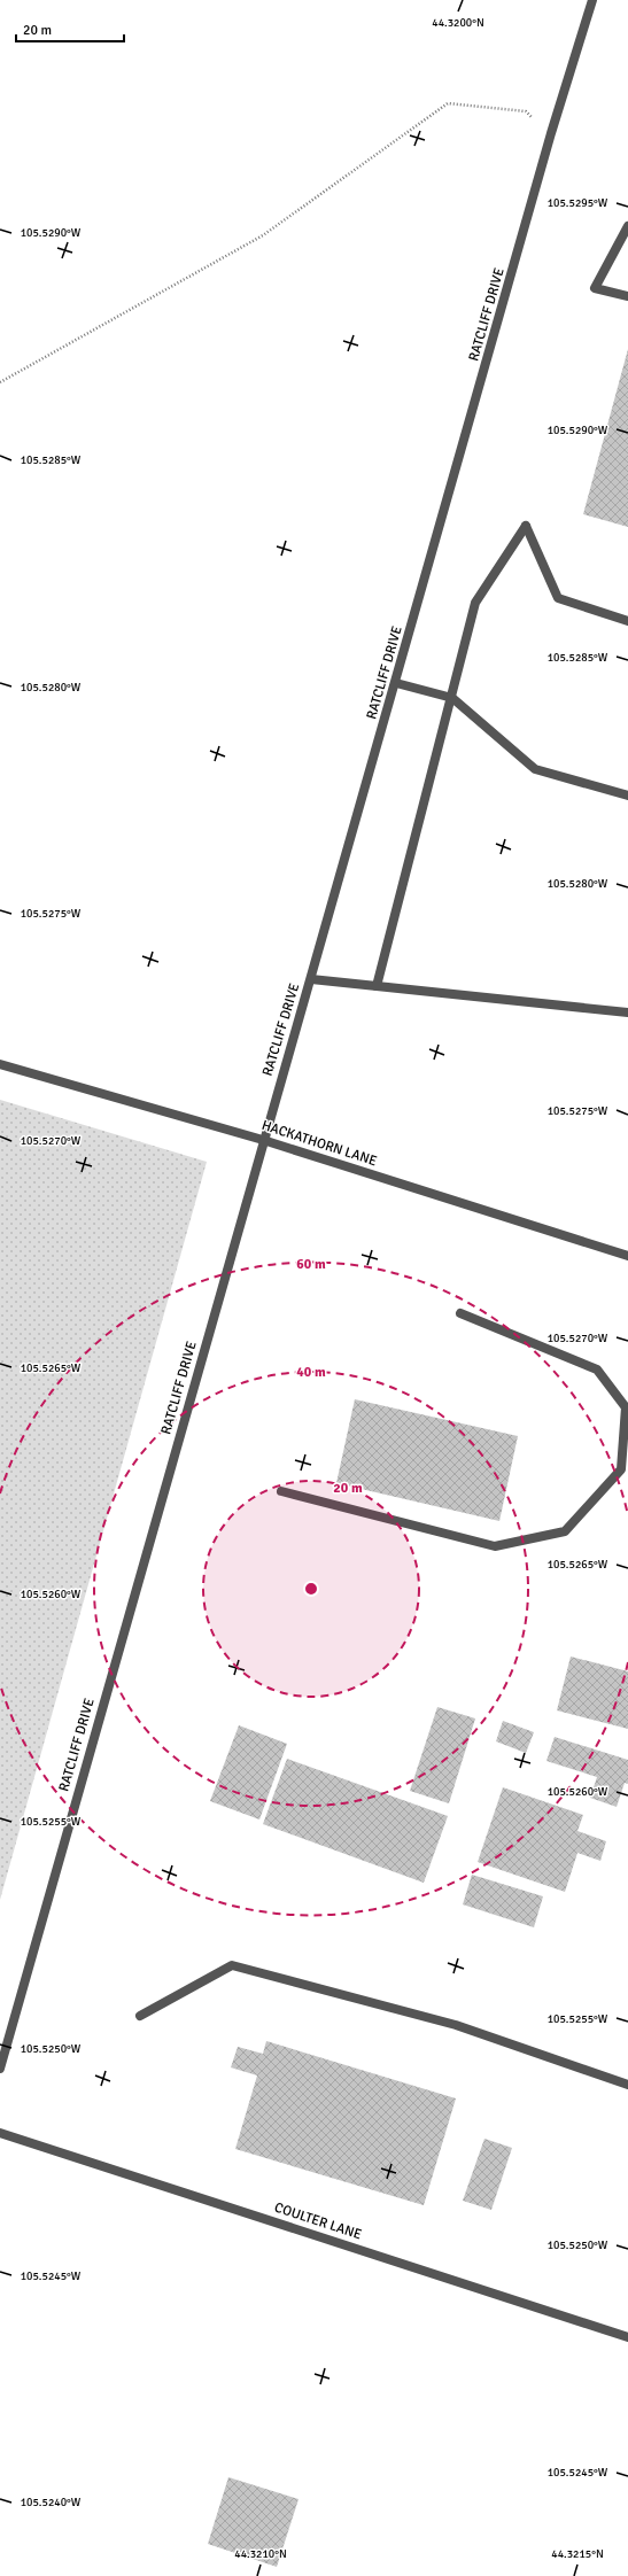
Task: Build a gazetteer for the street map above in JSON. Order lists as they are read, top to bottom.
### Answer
{
  "streets": {
    "street": ["RATCLIFF DRIVE", "HACKATHORN LANE", "COULTER LANE"]
  },
  "crossings": [
    ["RATCLIFF DRIVE", "HACKATHORN LANE"]
  ],
  "scale_bar": "20 m",
  "coordinates": [
    "44.3200°N",
    "105.5295°W",
    "105.5290°W",
    "105.5285°W",
    "105.5280°W",
    "105.5275°W",
    "105.5270°W",
    "105.5265°W",
    "105.5260°W",
    "105.5255°W",
    "105.5250°W",
    "105.5245°W",
    "105.5240°W",
    "44.3210°N",
    "44.3215°N"
  ],
  "rings": ["60 m", "40 m", "20 m"]
}
